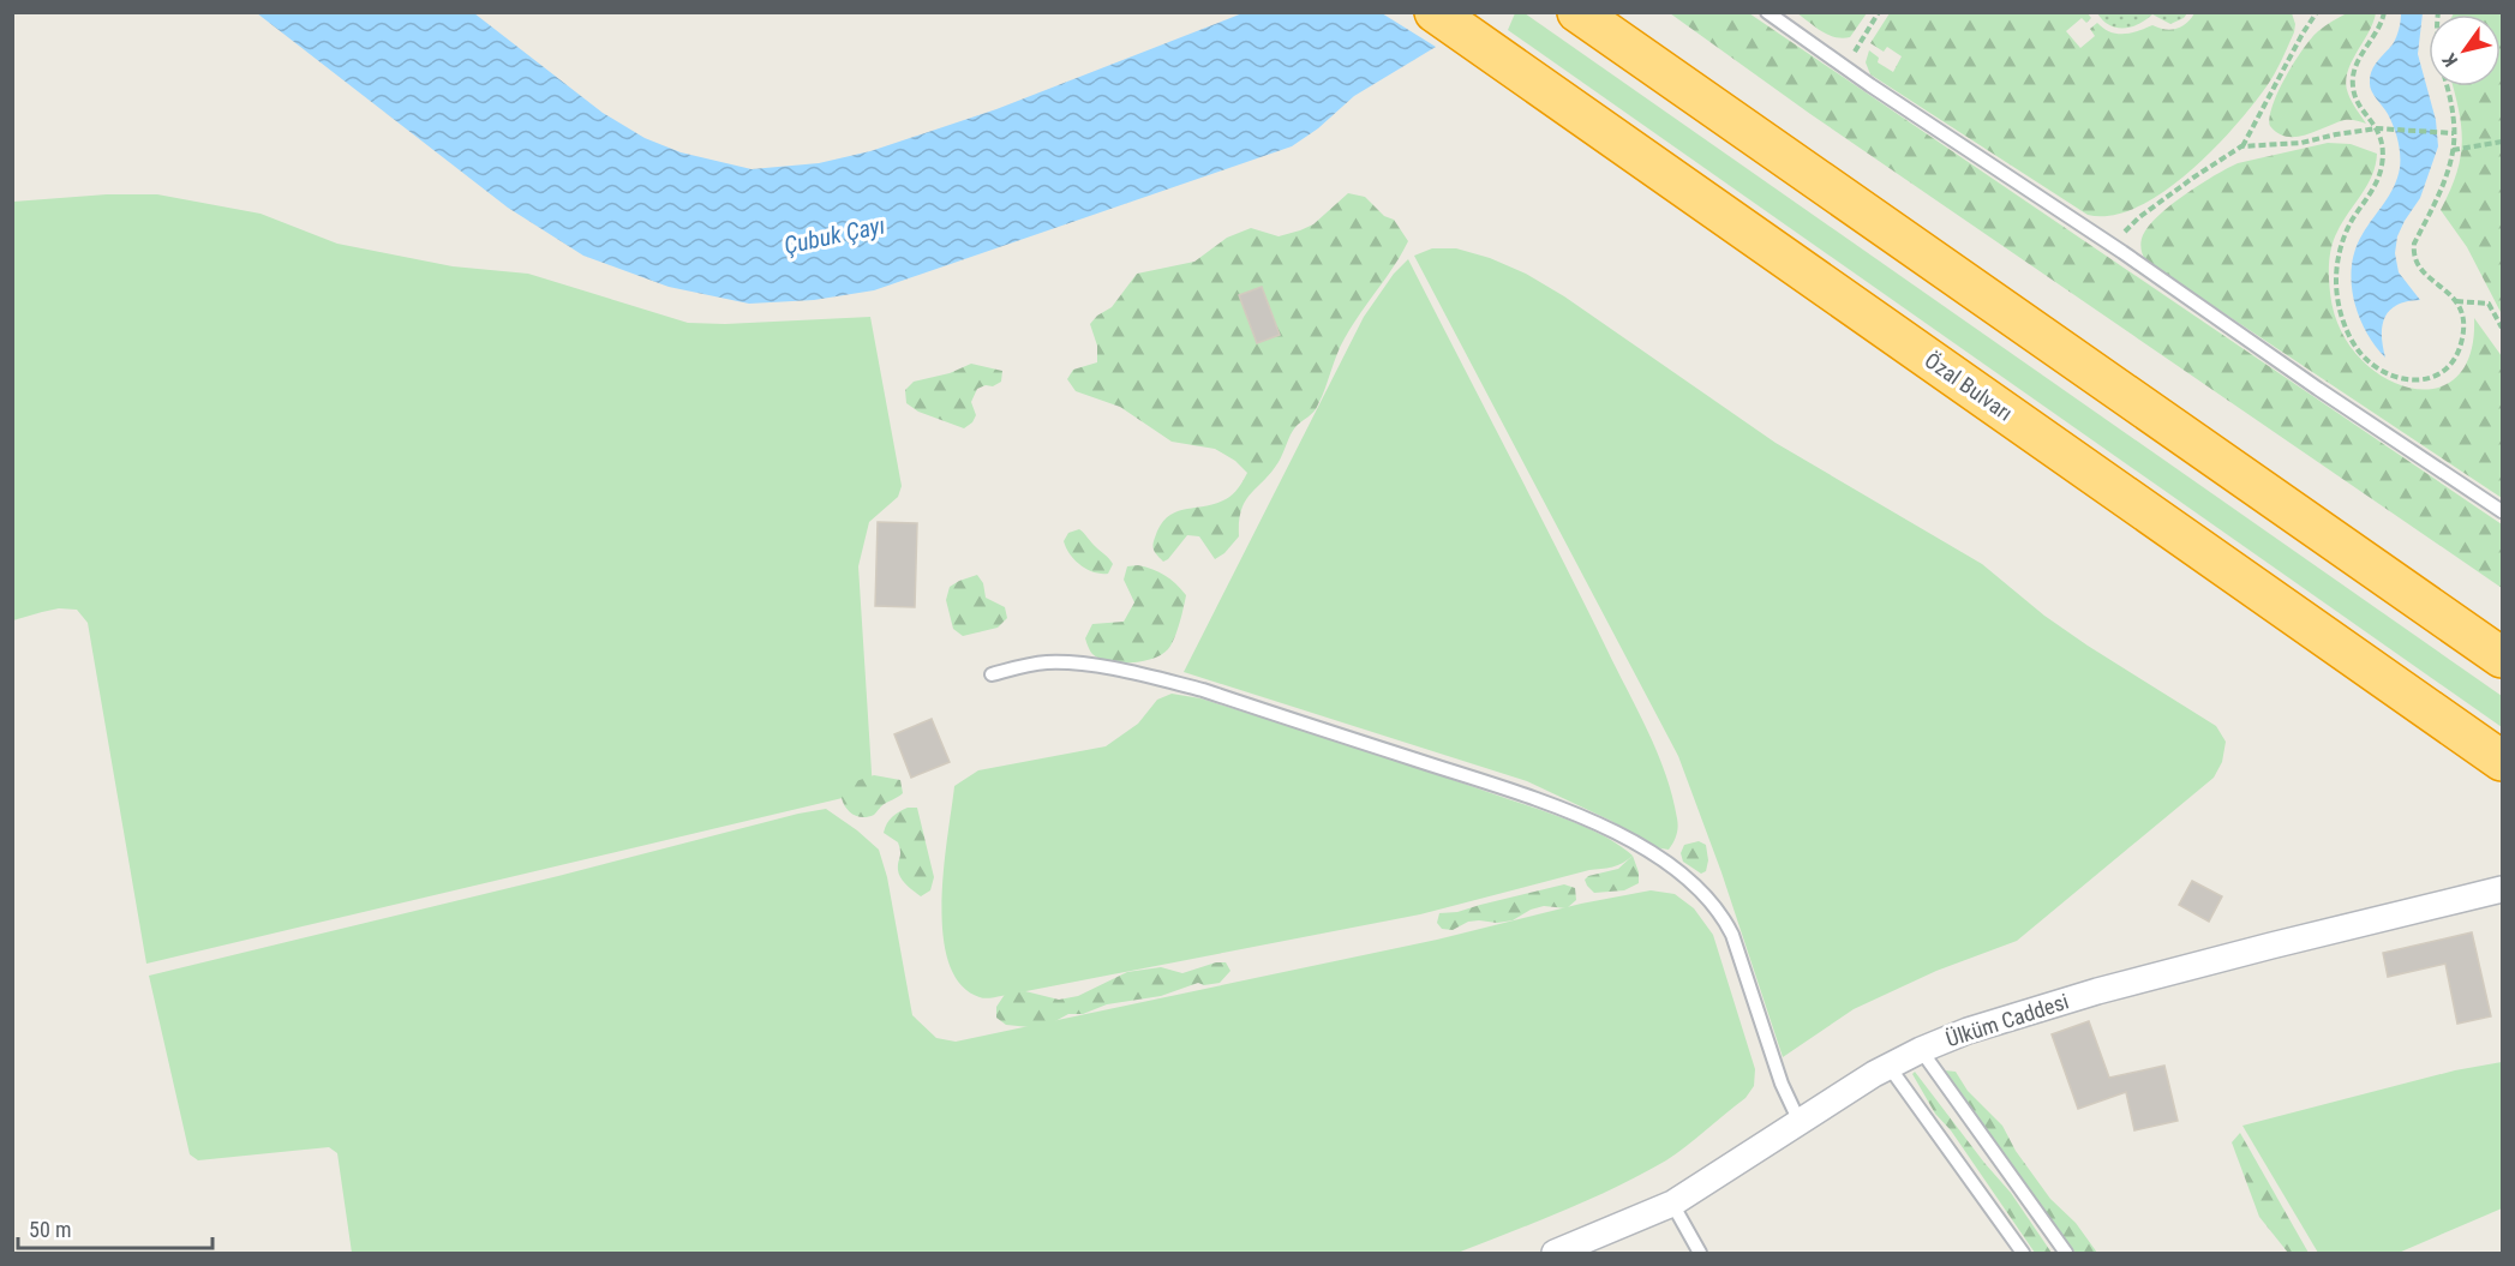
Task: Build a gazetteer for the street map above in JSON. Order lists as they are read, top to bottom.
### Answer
{
  "streets": {
    "highway": ["Özal Bulvarı"],
    "street": ["Ülküm Caddesi"]
  },
  "water": ["Çubuk Çayı"],
  "scale_bar": "50 m",
  "north": "bottom left"
}
